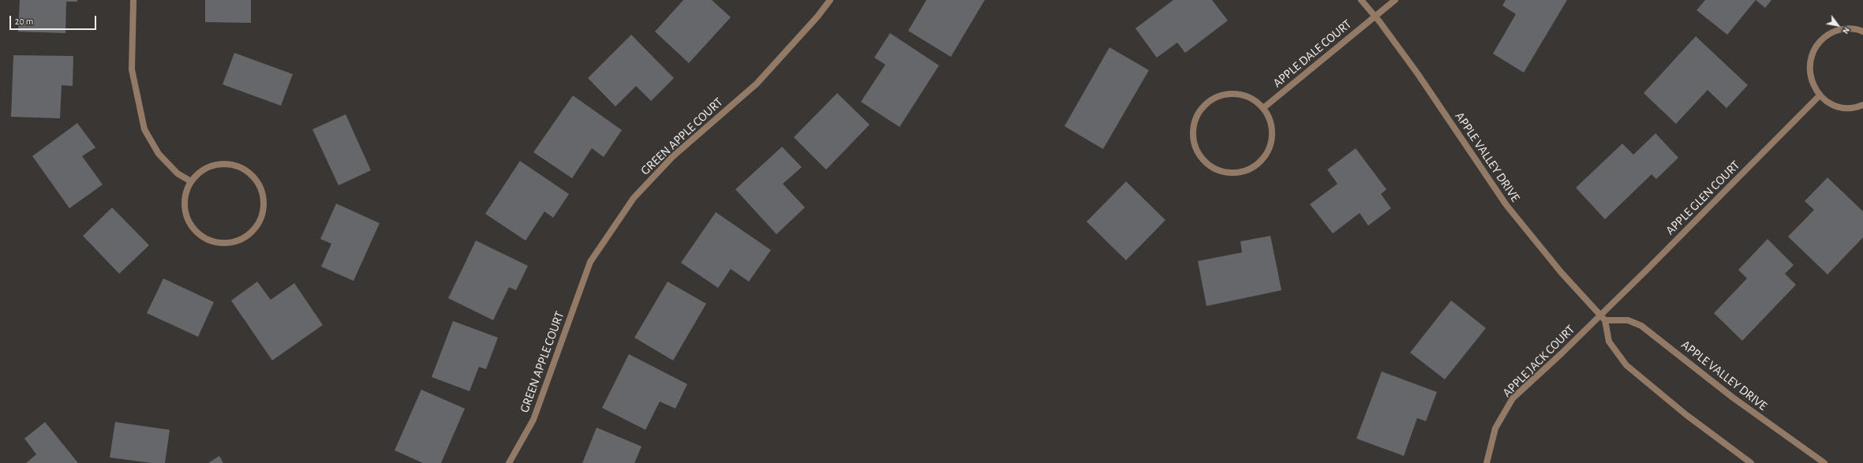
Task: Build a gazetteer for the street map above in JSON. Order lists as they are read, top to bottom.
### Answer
{
  "streets": {
    "street": [
      "APPLE DALE COURT",
      "GREEN APPLE COURT",
      "APPLE VALLEY DRIVE",
      "APPLE GLEN COURT",
      "APPLE JACK COURT"
    ]
  },
  "crossings": [
    ["APPLE DALE COURT", "APPLE VALLEY DRIVE"],
    ["APPLE VALLEY DRIVE", "APPLE GLEN COURT"],
    ["APPLE VALLEY DRIVE", "APPLE JACK COURT"],
    ["APPLE GLEN COURT", "APPLE JACK COURT"]
  ],
  "scale_bar": "20 m",
  "north": "bottom right"
}
